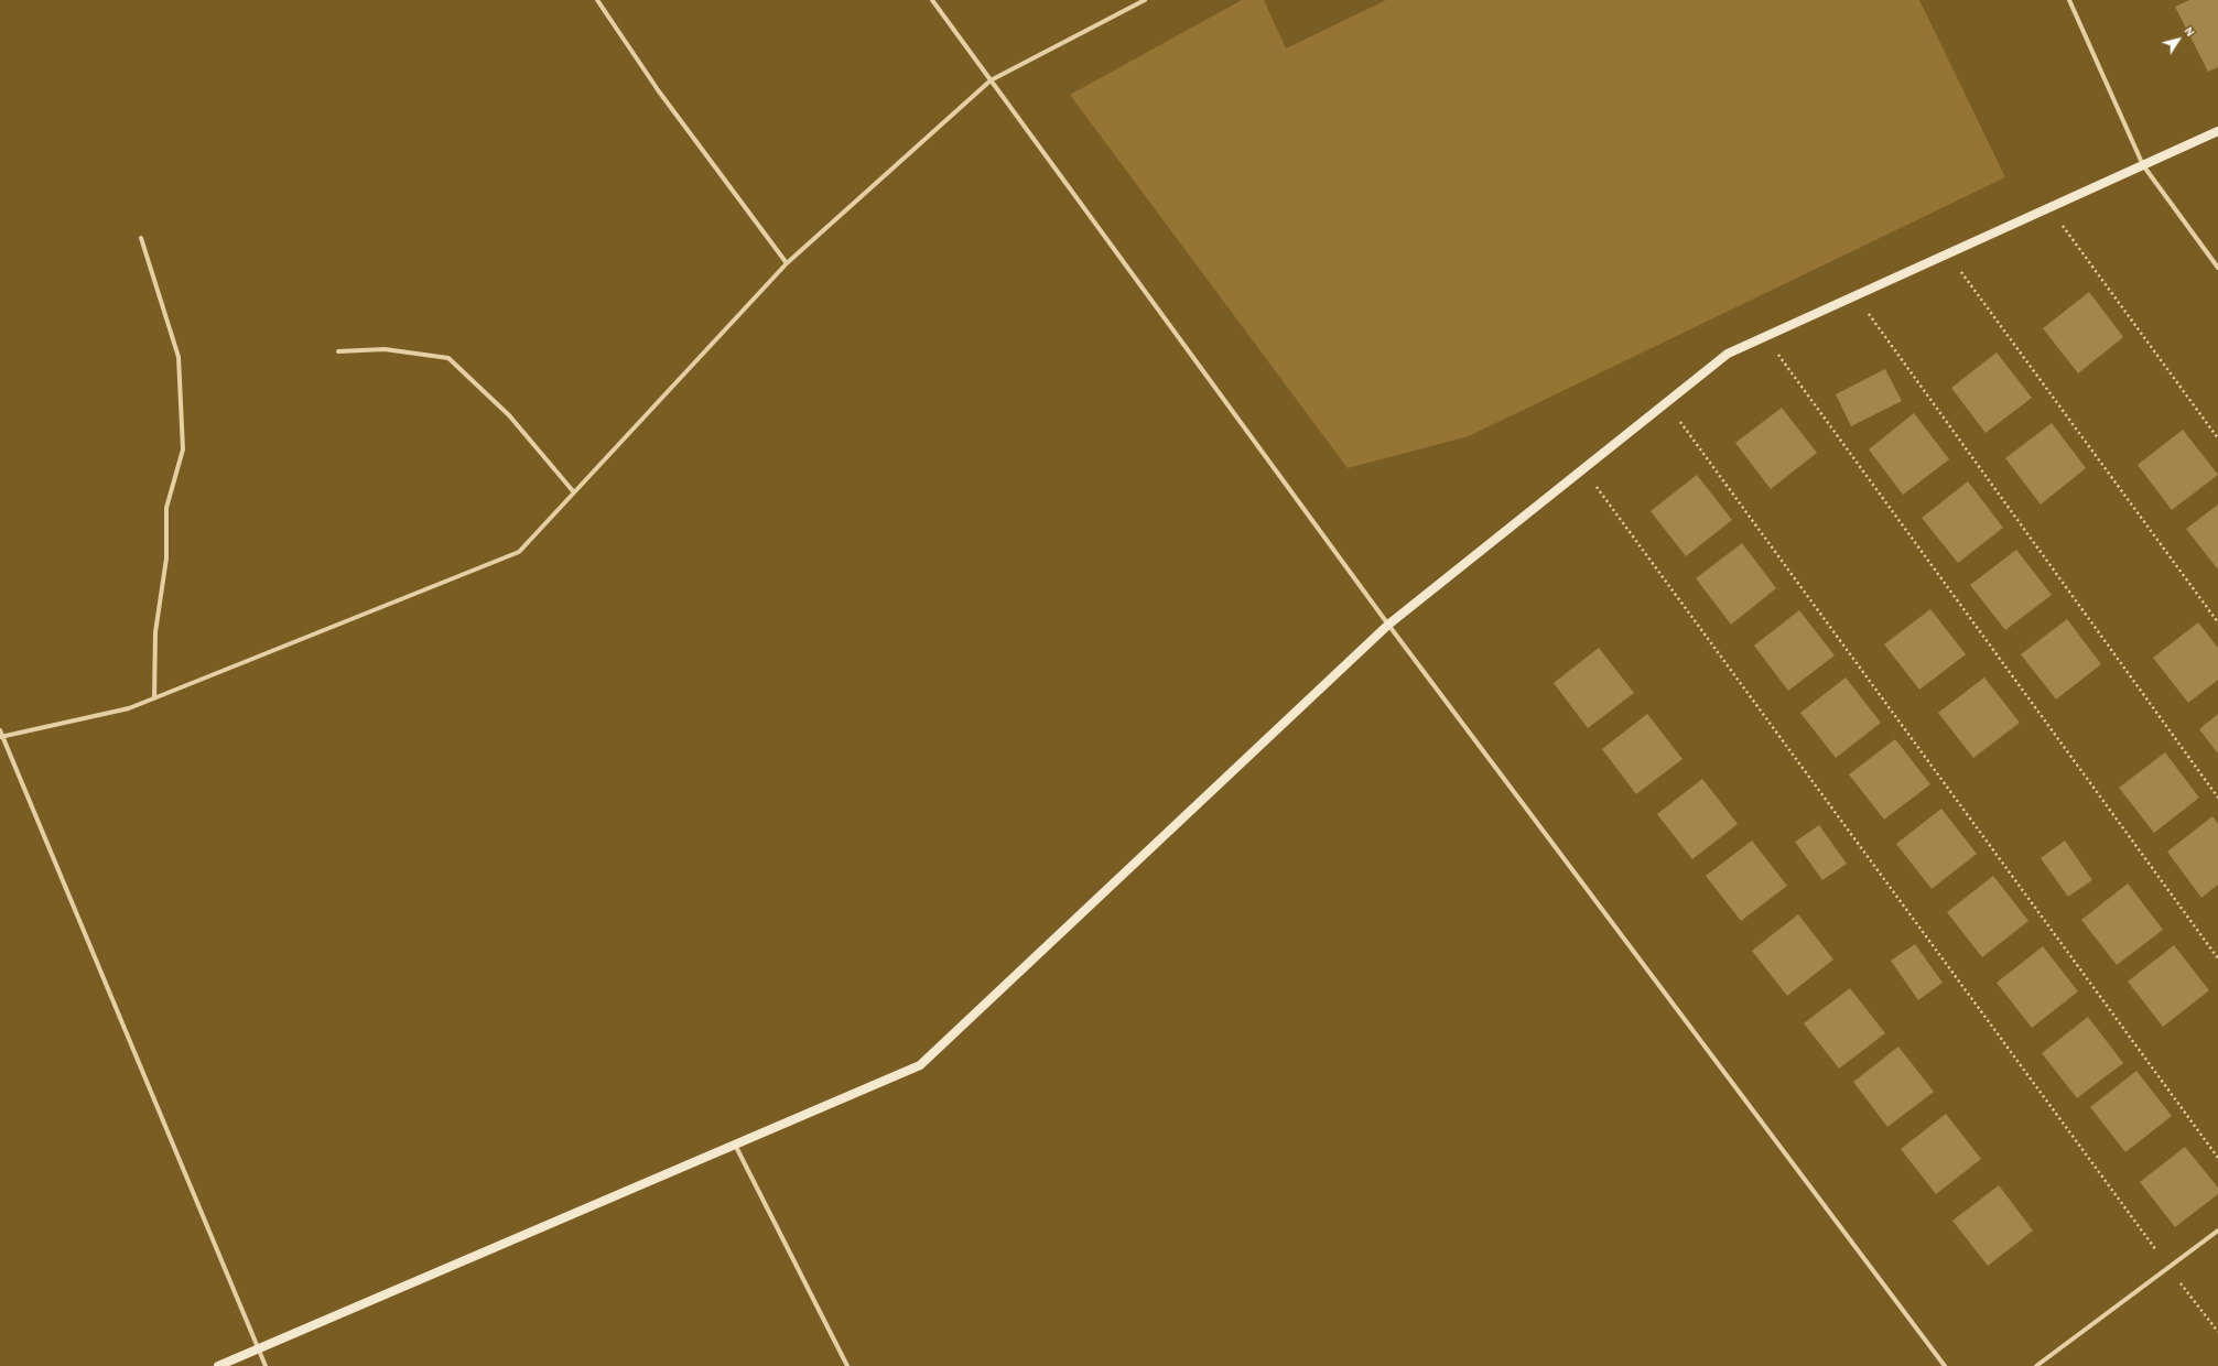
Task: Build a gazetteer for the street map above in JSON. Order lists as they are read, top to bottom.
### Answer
{
  "north": "top right"
}
